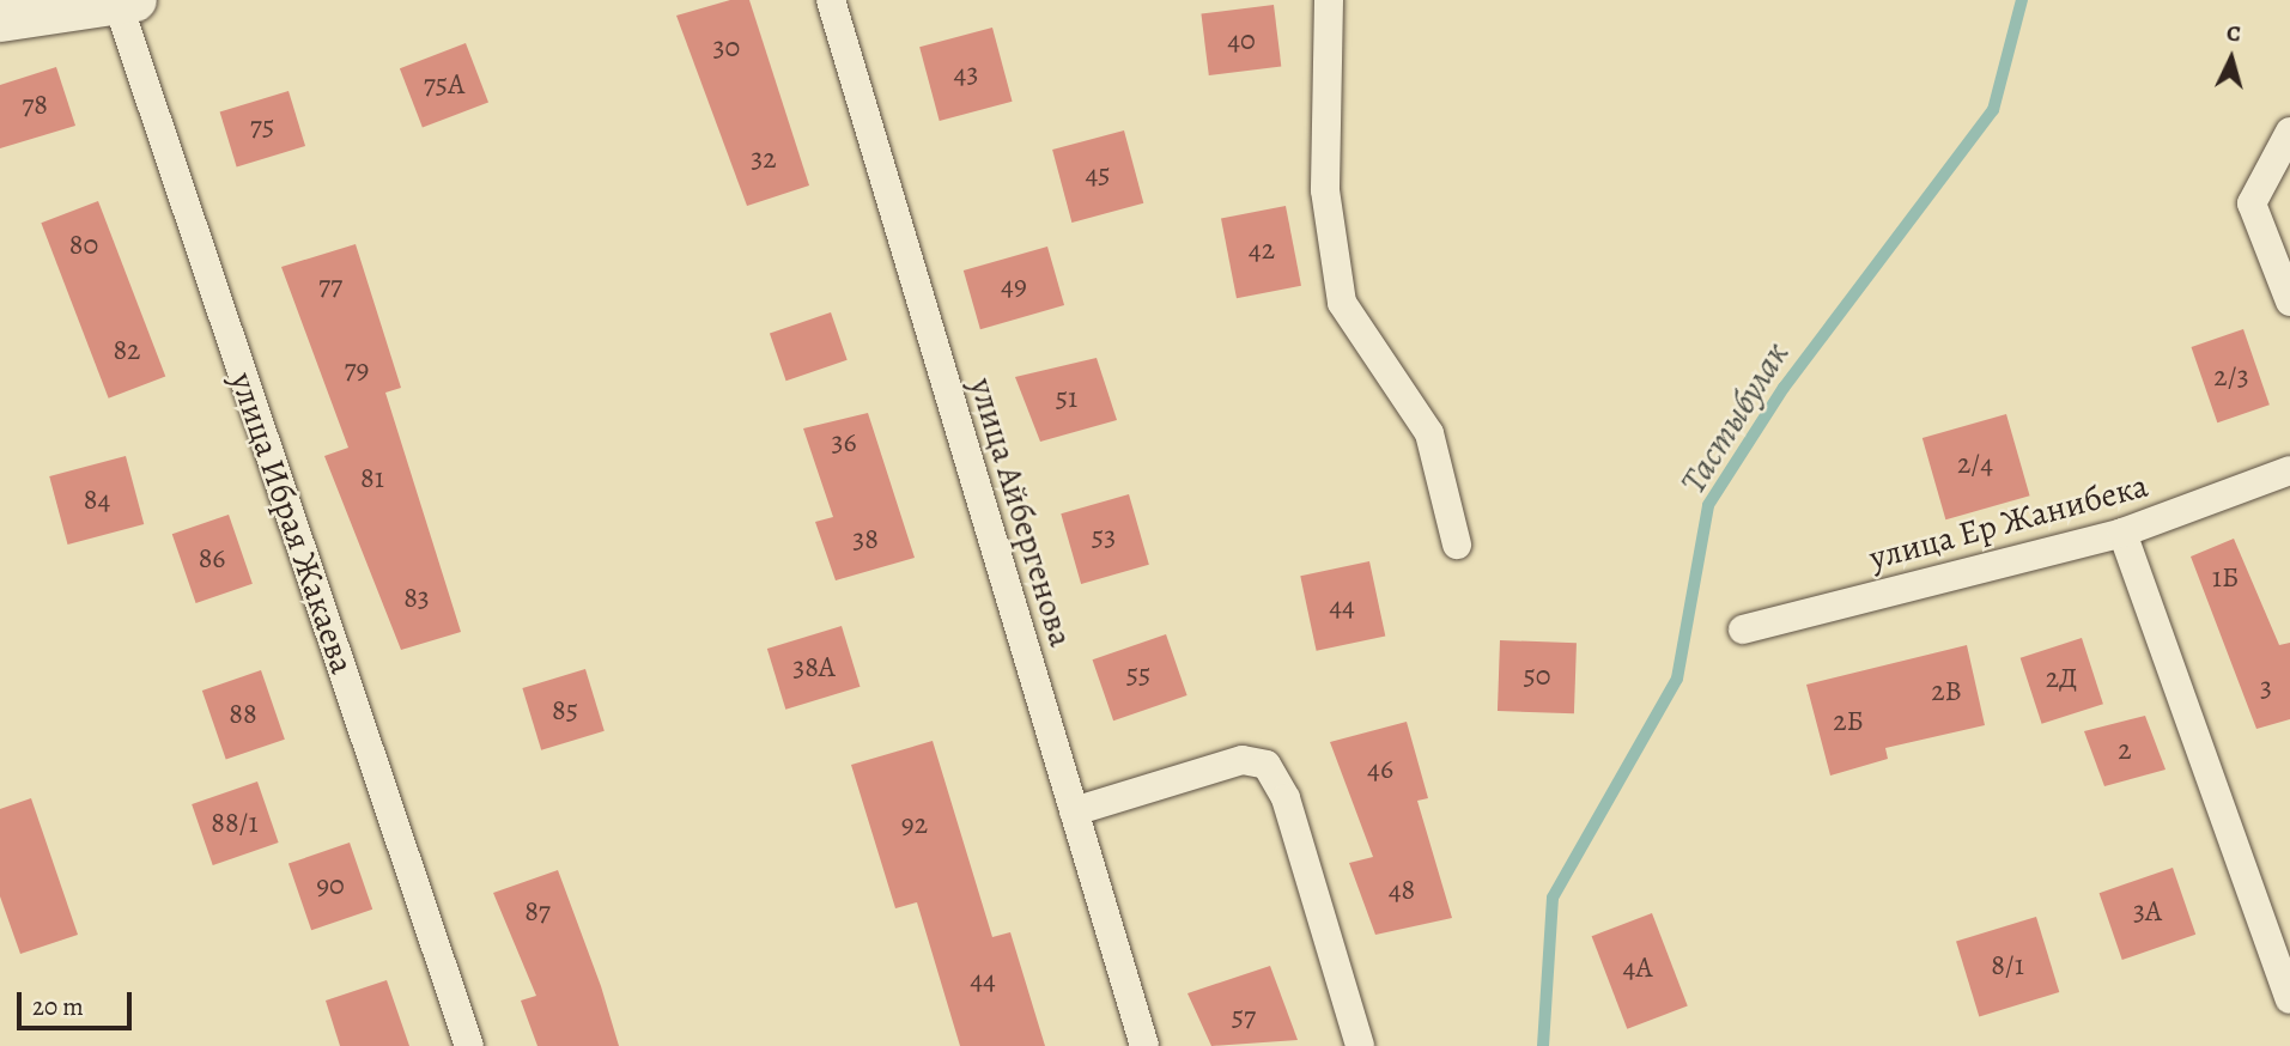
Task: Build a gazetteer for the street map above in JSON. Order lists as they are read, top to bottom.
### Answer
{
  "streets": {
    "street": ["улица Айбергенова", "улица Ер Жанибека", "улица Ибрая Жакаева"]
  },
  "water": ["Тастыбулак"],
  "house_numbers": [
    "40",
    "30",
    "43",
    "75А",
    "78",
    "75",
    "32",
    "45",
    "80",
    "42",
    "77",
    "49",
    "82",
    "79",
    "2/3",
    "51",
    "36",
    "2/4",
    "81",
    "84",
    "53",
    "38",
    "86",
    "1Б",
    "83",
    "44",
    "38А",
    "55",
    "50",
    "2Д",
    "3",
    "2В",
    "85",
    "88",
    "2Б",
    "2",
    "46",
    "88/1",
    "92",
    "90",
    "48",
    "87",
    "3А",
    "8/1",
    "4А",
    "44",
    "57"
  ],
  "scale_bar": "20 m",
  "north": "top"
}
